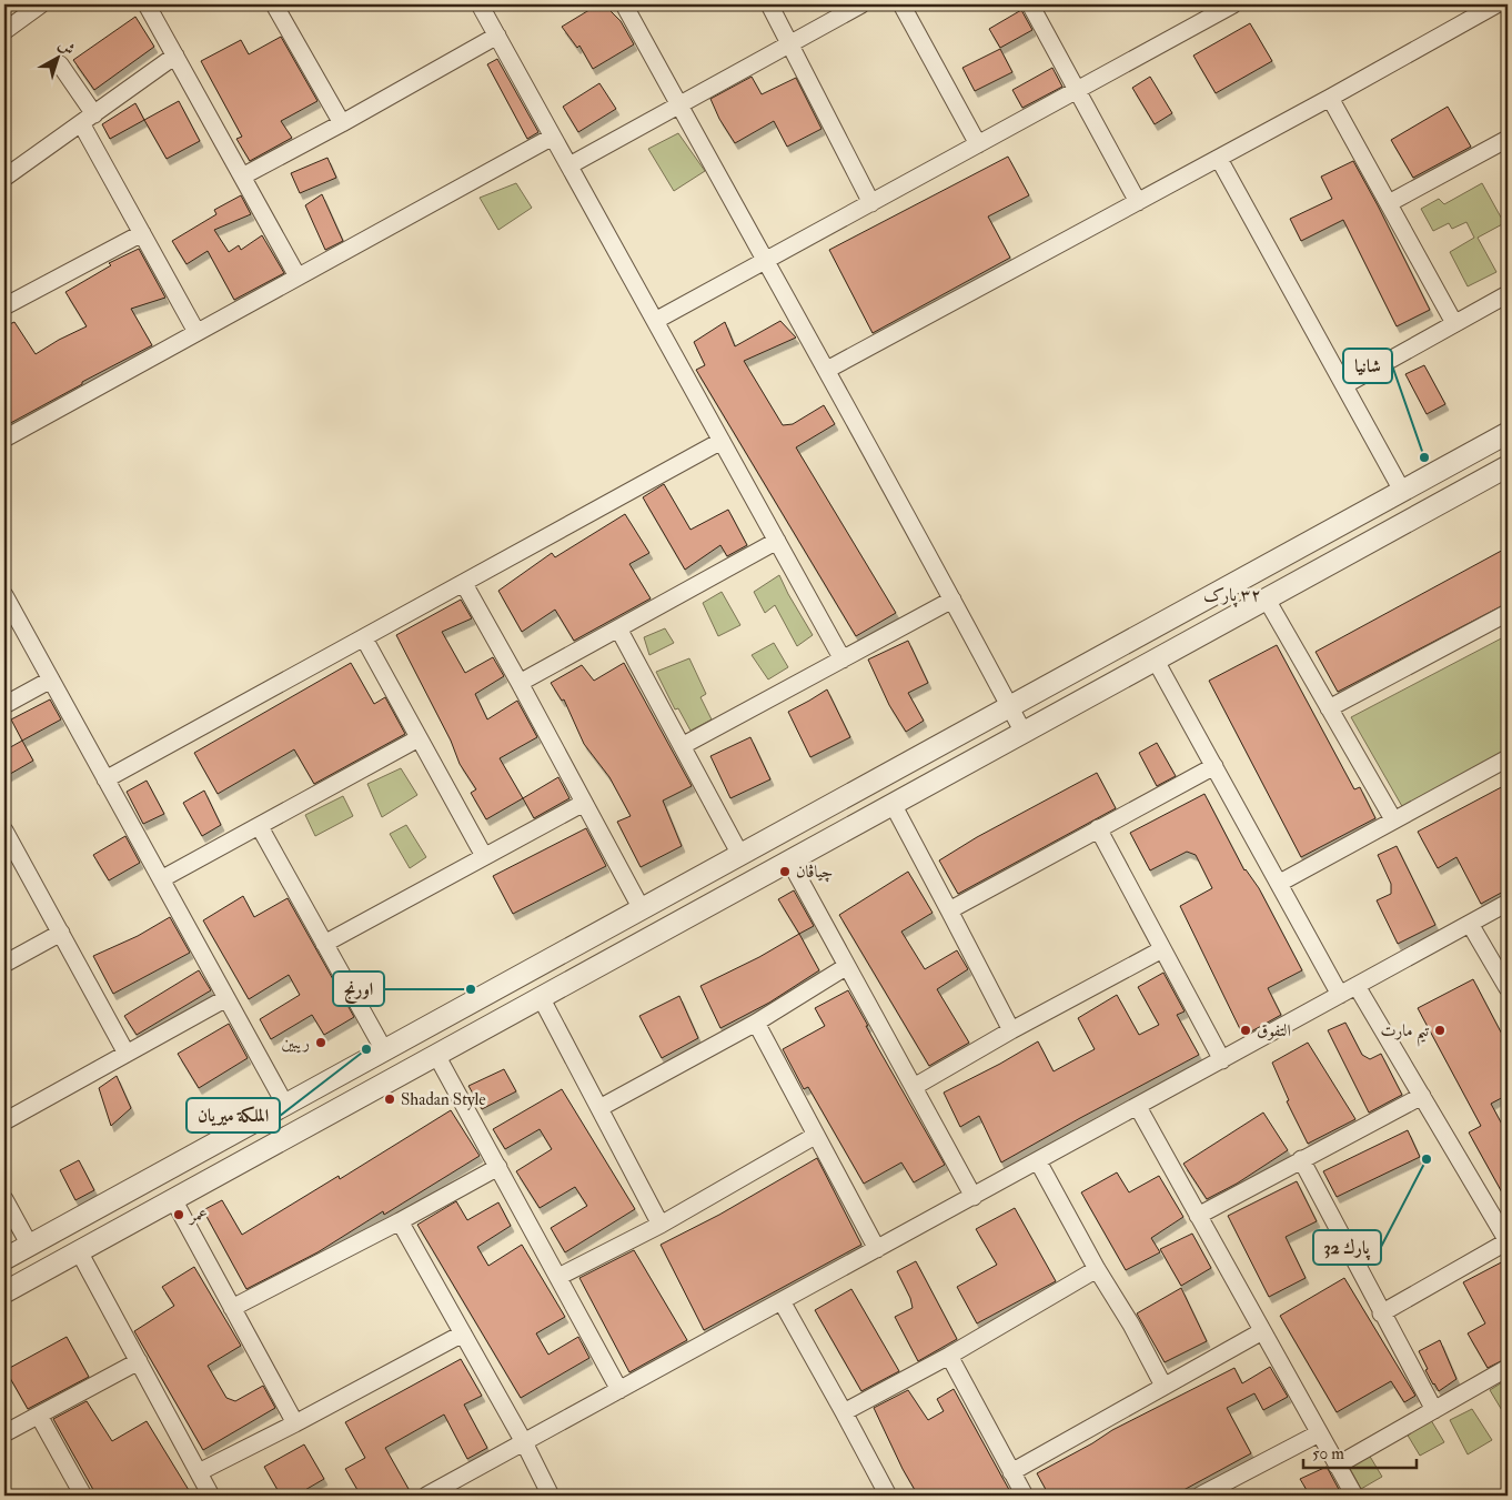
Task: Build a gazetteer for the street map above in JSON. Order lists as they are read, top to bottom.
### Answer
{
  "districts": ["٣٢ پارک"],
  "places": [
    "شانيا",
    "چياڤان",
    "اورنج",
    "التفوق",
    "تيم مارت",
    "ريبين",
    "الملكة ميريان",
    "Shadan Style",
    "32 پارك",
    "عمر"
  ],
  "scale_bar": "50 m",
  "north": "top right"
}
